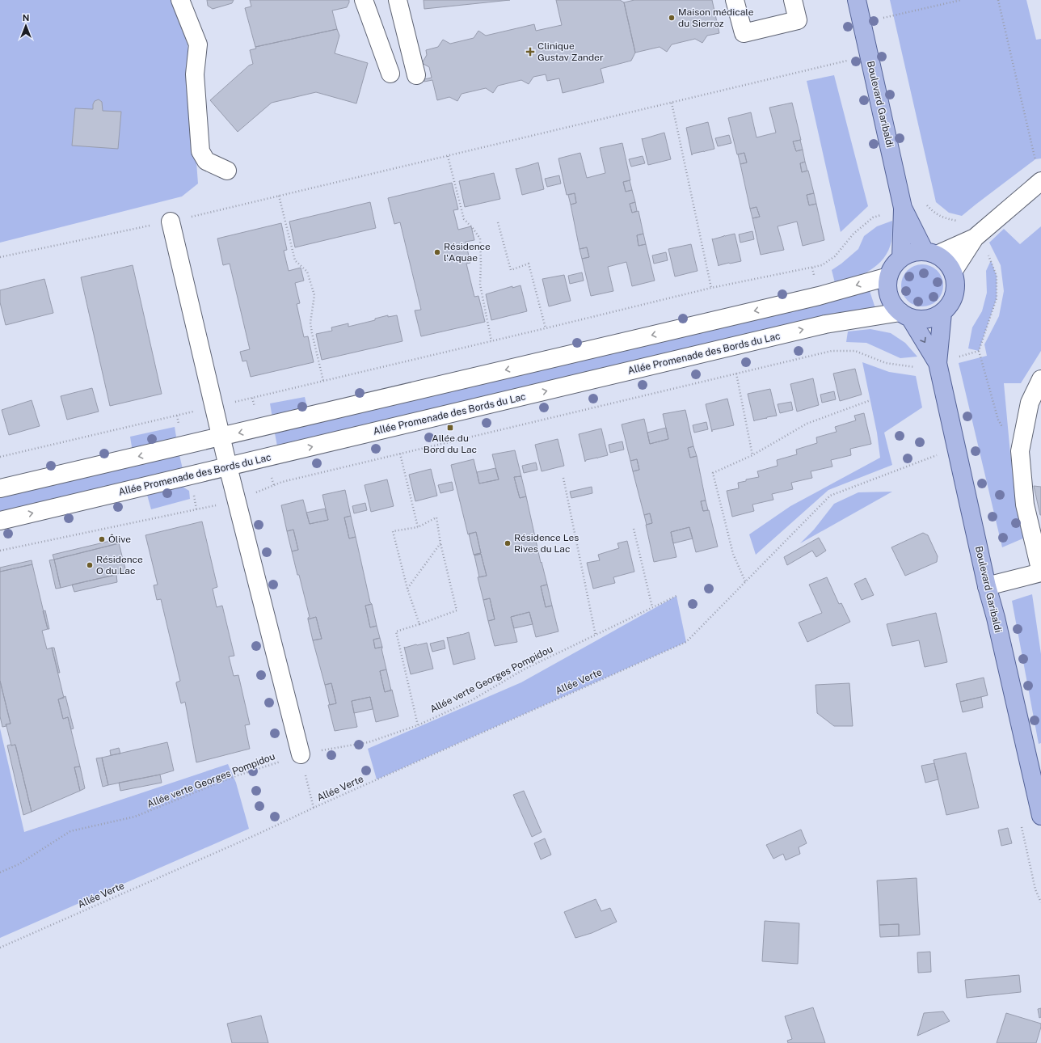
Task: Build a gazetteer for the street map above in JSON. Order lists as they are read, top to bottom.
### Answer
{
  "streets": {
    "main road": ["Boulevard Garibaldi"],
    "street": ["Allée Promenade des Bords du Lac"],
    "path": ["Allée verte Georges Pompidou", "Allée Verte"]
  },
  "crossings": [
    ["Boulevard Garibaldi", "Allée Promenade des Bords du Lac"]
  ],
  "places": {
    "other": [
      "Maison médicale du Sierroz",
      "Résidence l'Aquae",
      "Ôlive",
      "Résidence Les Rives du Lac",
      "Résidence O du Lac"
    ],
    "health": ["Clinique Gustav Zander"],
    "transit": ["Allée du Bord du Lac"]
  },
  "north": "top"
}
